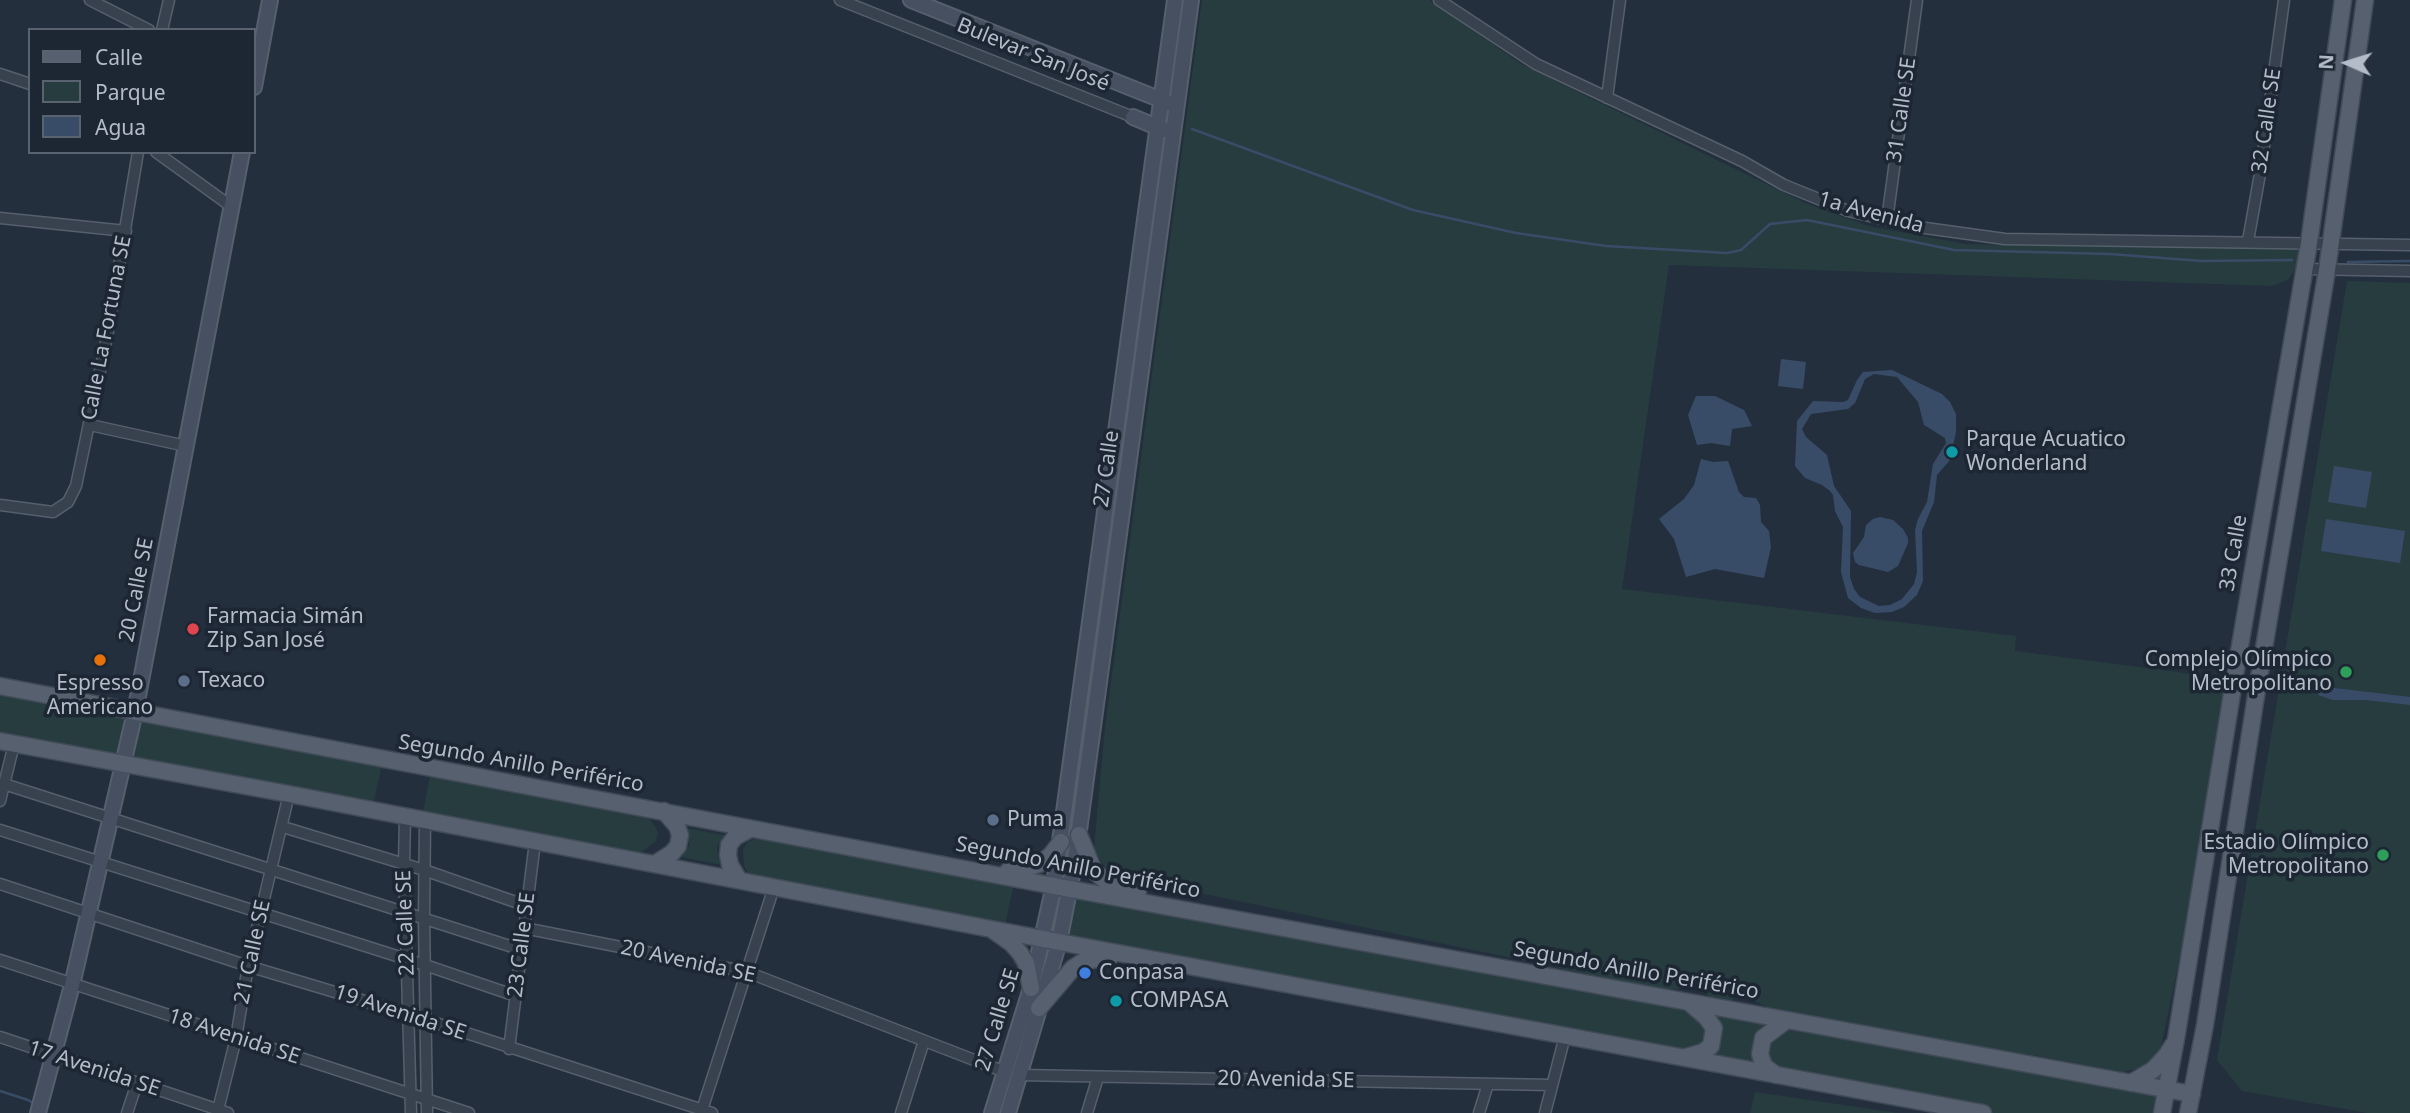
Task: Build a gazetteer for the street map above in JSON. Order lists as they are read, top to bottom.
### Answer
{
  "streets": {
    "main road": [
      "Bulevar San José",
      "27 Calle",
      "33 Calle",
      "20 Calle SE",
      "Segundo Anillo Periférico",
      "27 Calle SE"
    ],
    "street": [
      "31 Calle SE",
      "32 Calle SE",
      "1a Avenida",
      "Calle La Fortuna SE",
      "22 Calle SE",
      "23 Calle SE",
      "21 Calle SE",
      "20 Avenida SE",
      "19 Avenida SE",
      "18 Avenida SE",
      "17 Avenida SE"
    ]
  },
  "crossings": [
    ["Bulevar San José", "27 Calle"],
    ["31 Calle SE", "1a Avenida"],
    ["32 Calle SE", "1a Avenida"],
    ["1a Avenida", "33 Calle"],
    ["27 Calle", "Segundo Anillo Periférico"],
    ["27 Calle", "27 Calle SE"],
    ["33 Calle", "Segundo Anillo Periférico"],
    ["20 Calle SE", "Segundo Anillo Periférico"],
    ["20 Calle SE", "19 Avenida SE"],
    ["20 Calle SE", "18 Avenida SE"],
    ["20 Calle SE", "17 Avenida SE"],
    ["22 Calle SE", "19 Avenida SE"],
    ["22 Calle SE", "18 Avenida SE"],
    ["23 Calle SE", "20 Avenida SE"],
    ["23 Calle SE", "19 Avenida SE"],
    ["21 Calle SE", "19 Avenida SE"],
    ["21 Calle SE", "18 Avenida SE"],
    ["21 Calle SE", "17 Avenida SE"],
    ["20 Avenida SE", "27 Calle SE"]
  ],
  "places": [
    "Parque Acuatico Wonderland",
    "Farmacia Simán Zip San José",
    "Espresso Americano",
    "Complejo Olímpico Metropolitano",
    "Texaco",
    "Puma",
    "Estadio Olímpico Metropolitano",
    "Conpasa",
    "COMPASA"
  ],
  "legend": ["Calle", "Parque", "Agua"],
  "north": "left"
}
